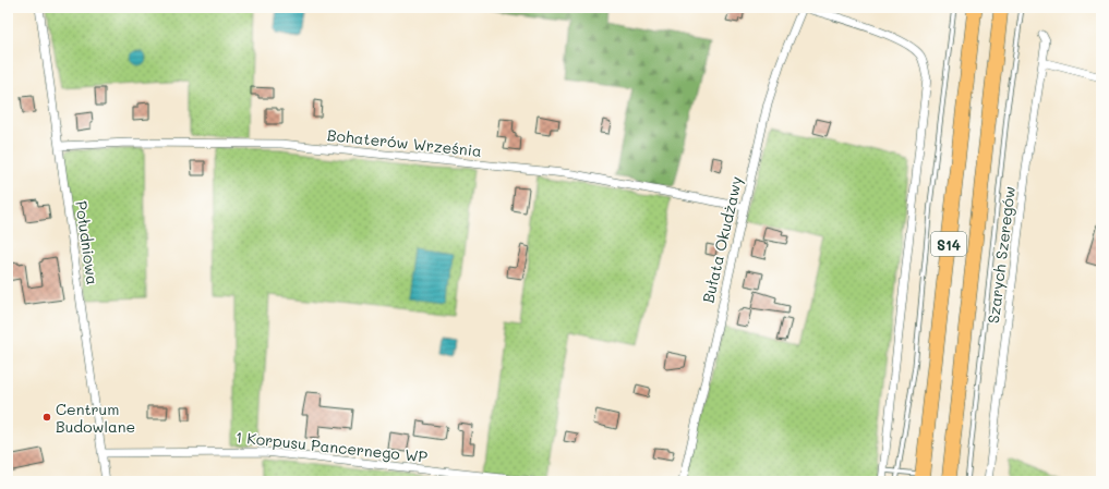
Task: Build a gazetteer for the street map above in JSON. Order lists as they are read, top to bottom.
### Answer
{
  "streets": {
    "highway": ["S14"],
    "street": [
      "Bohaterów Września",
      "Bułata Okudżawy",
      "Południowa",
      "Szarych Szeregów",
      "1 Korpusu Pancernego WP"
    ]
  },
  "crossings": [
    ["Bohaterów Września", "Bułata Okudżawy"],
    ["Bohaterów Września", "Południowa"],
    ["Południowa", "1 Korpusu Pancernego WP"]
  ],
  "places": ["Centrum Budowlane"]
}
